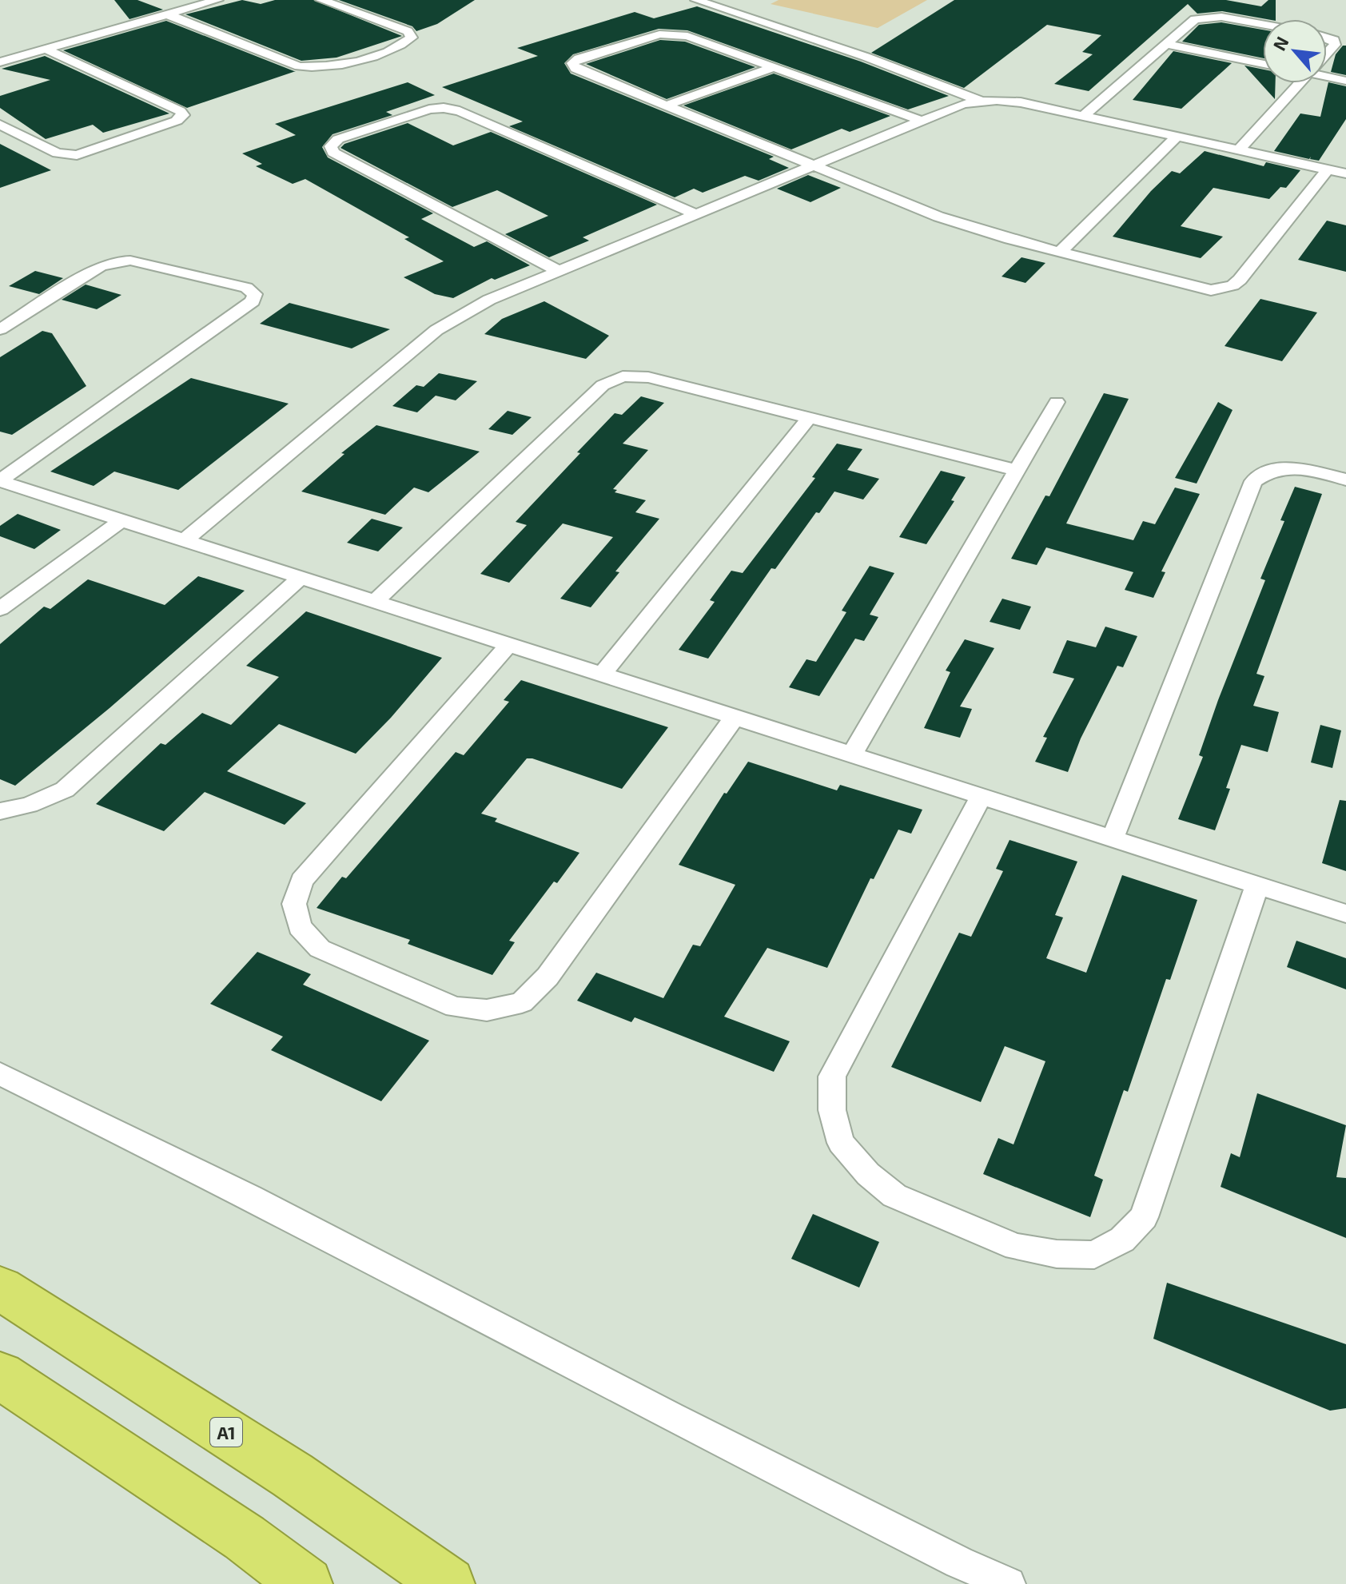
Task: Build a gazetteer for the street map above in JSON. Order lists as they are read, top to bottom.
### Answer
{
  "streets": {
    "highway": ["A1"]
  },
  "north": "top left"
}
